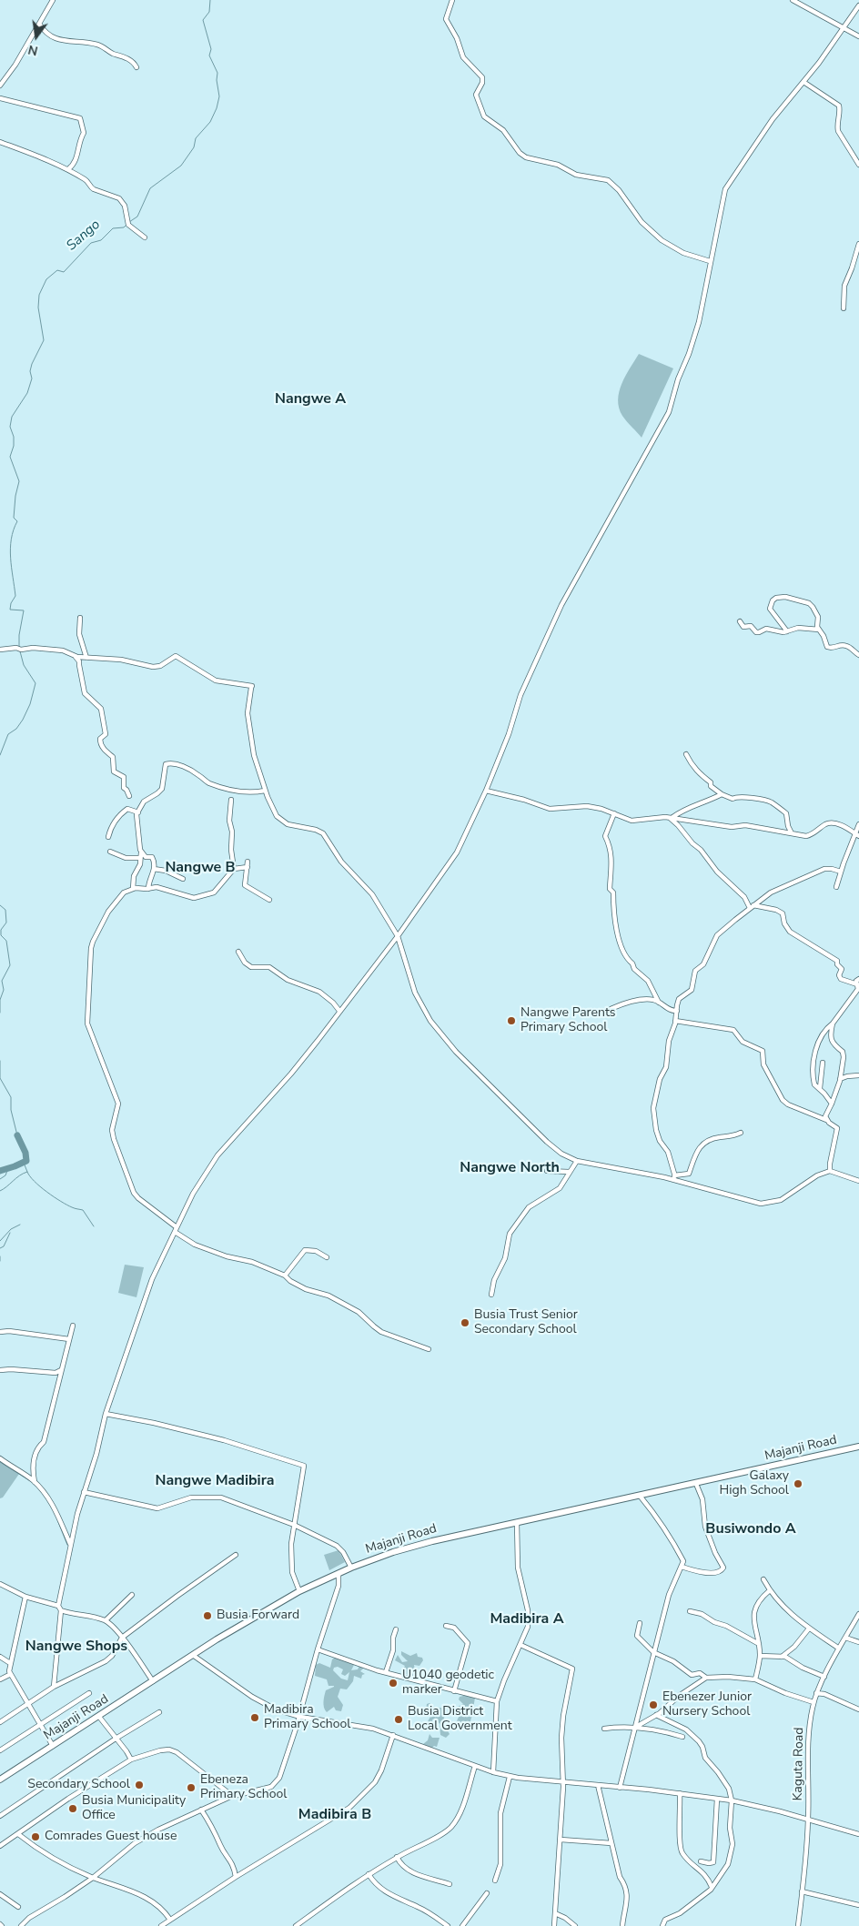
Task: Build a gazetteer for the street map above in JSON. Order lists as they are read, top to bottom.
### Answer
{
  "streets": {
    "main road": ["Majanji Road"],
    "street": ["Kaguta Road"]
  },
  "districts": [
    "Nangwe A",
    "Nangwe B",
    "Nangwe North",
    "Nangwe Madibira",
    "Busiwondo A",
    "Madibira A",
    "Nangwe Shops",
    "Madibira B"
  ],
  "water": ["Sango"],
  "places": [
    "Nangwe Parents Primary School",
    "Busia Trust Senior Secondary School",
    "Galaxy High School",
    "Busia Forward",
    "U1040 geodetic marker",
    "Ebenezer Junior Nursery School",
    "Madibira Primary School",
    "Busia District Local Government",
    "Secondary School",
    "Ebeneza Primary School",
    "Busia Municipality Office",
    "Comrades Guest house"
  ],
  "north": "bottom"
}
